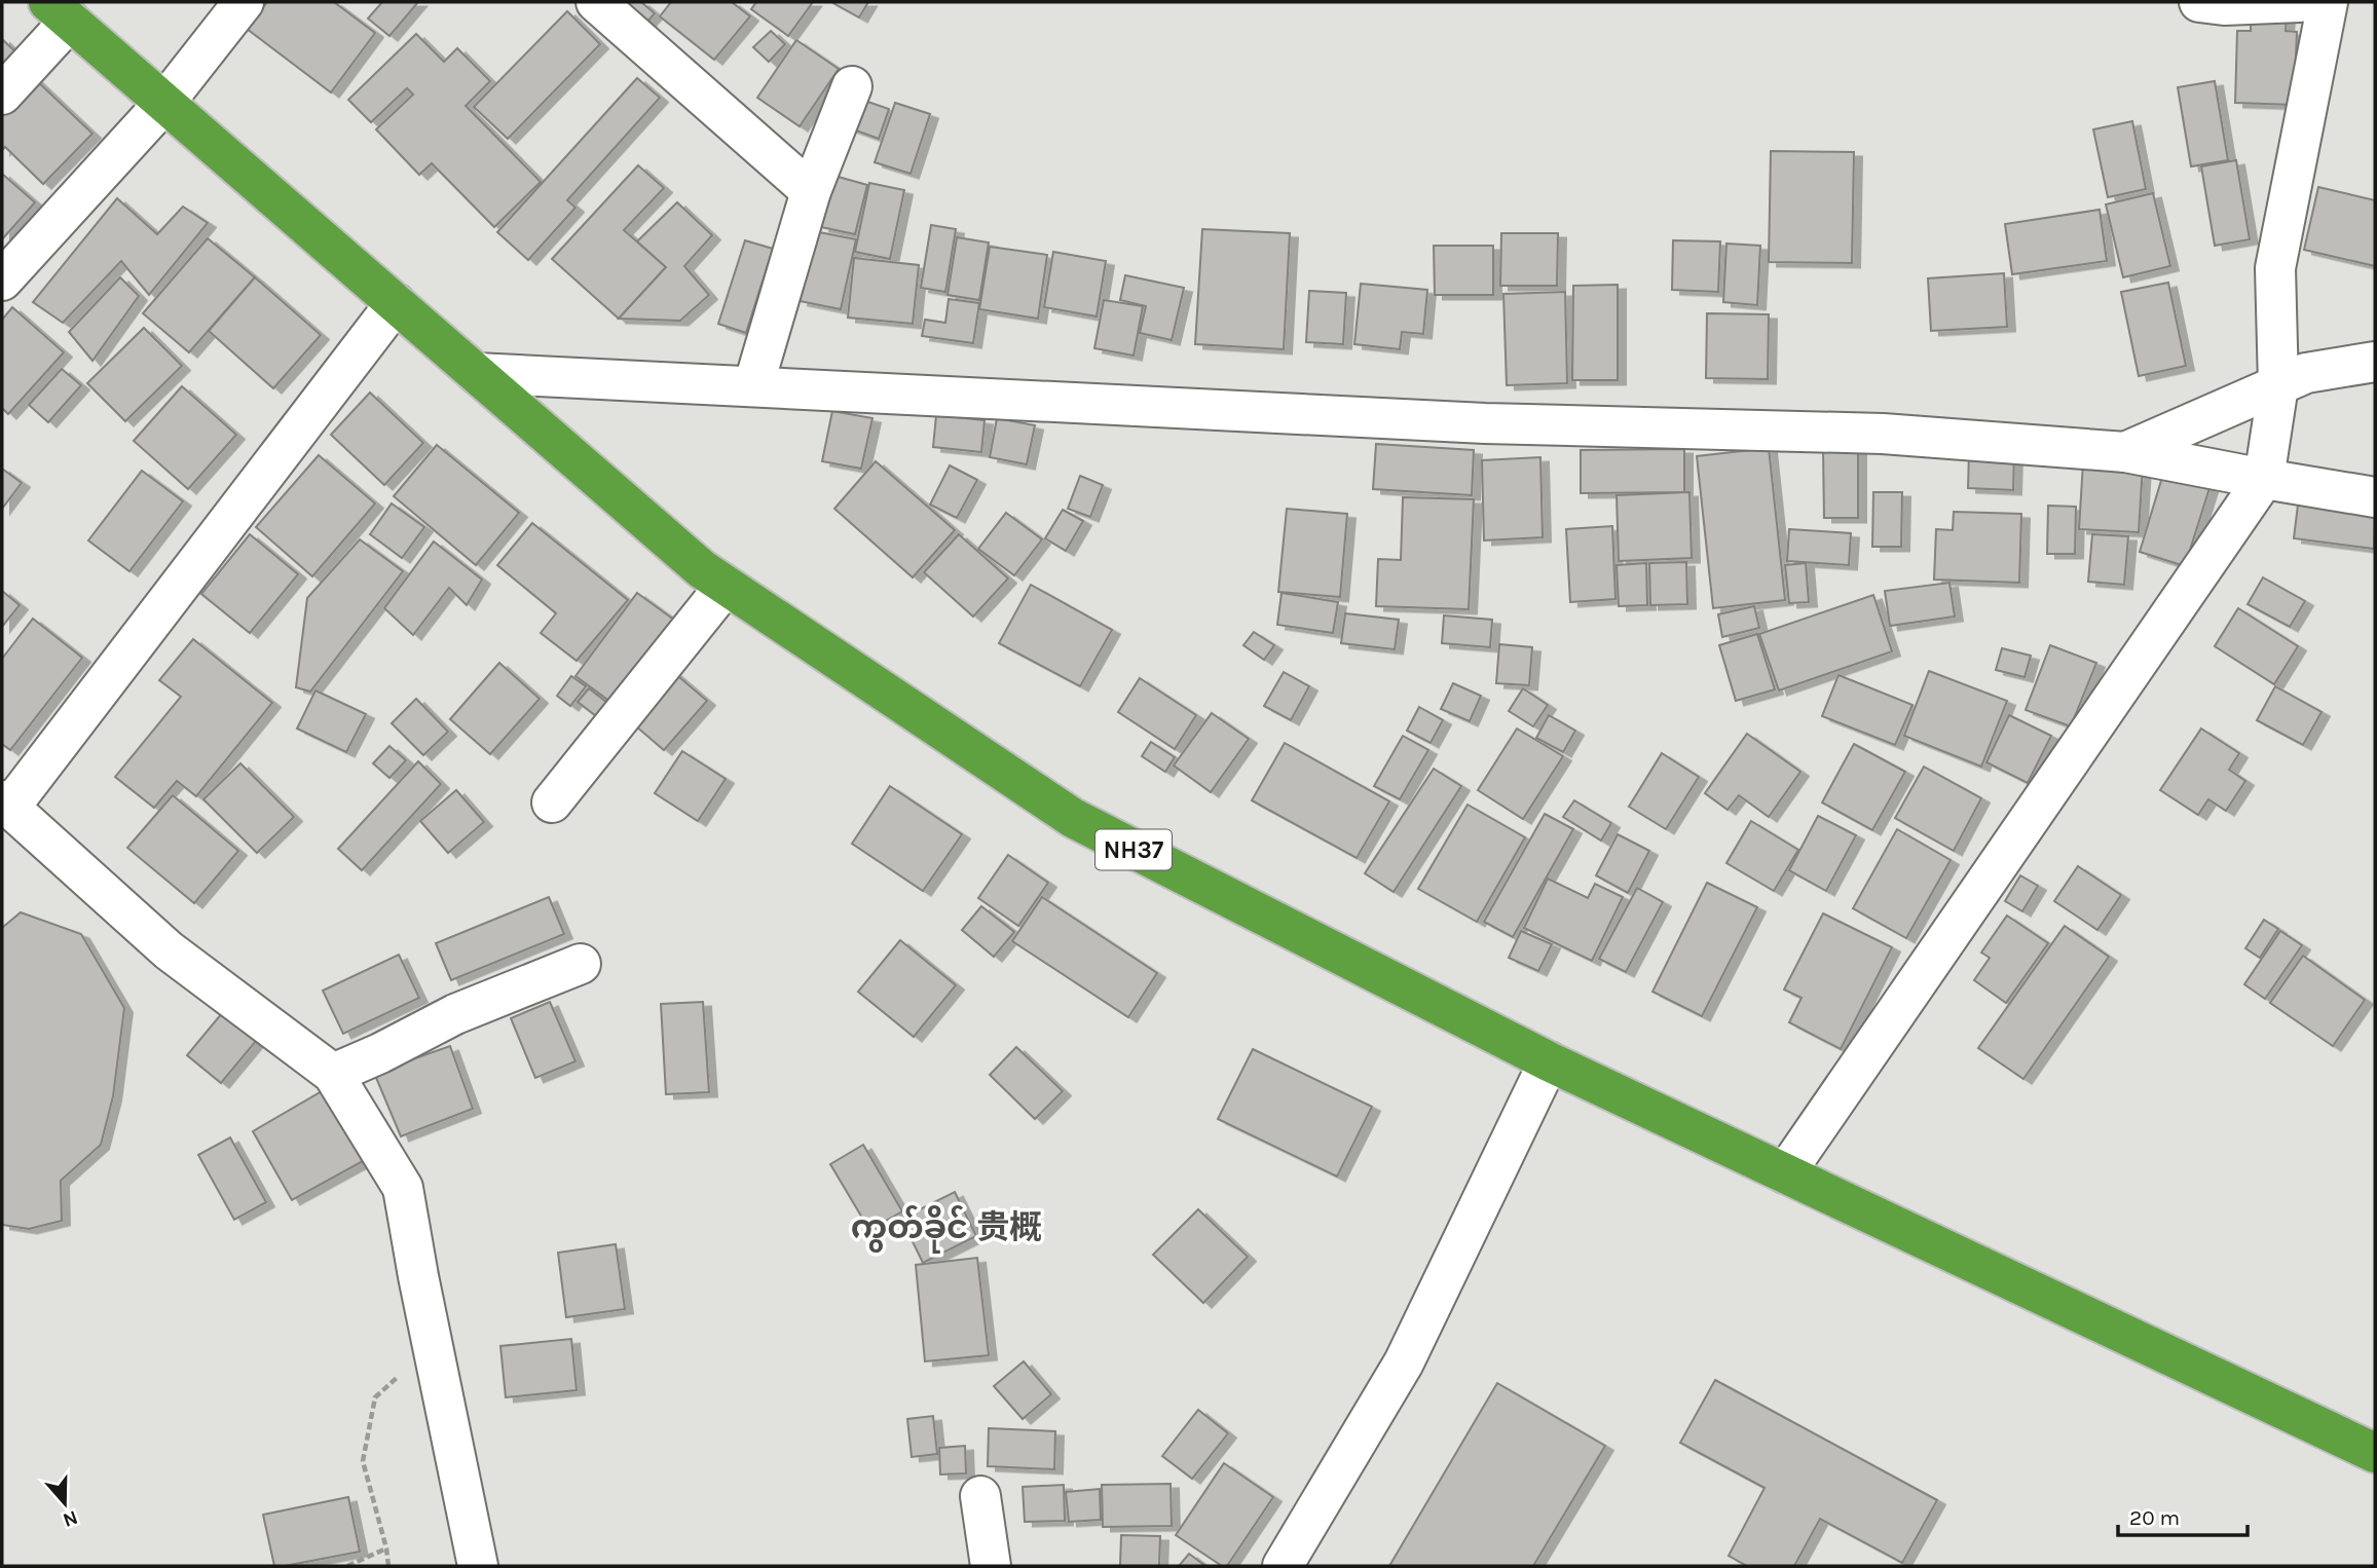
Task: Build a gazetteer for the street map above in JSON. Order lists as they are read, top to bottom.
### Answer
{
  "streets": {
    "highway": ["NH37"]
  },
  "districts": ["ကွတ်ခိုင် 贵概"],
  "scale_bar": "20 m",
  "north": "bottom"
}
